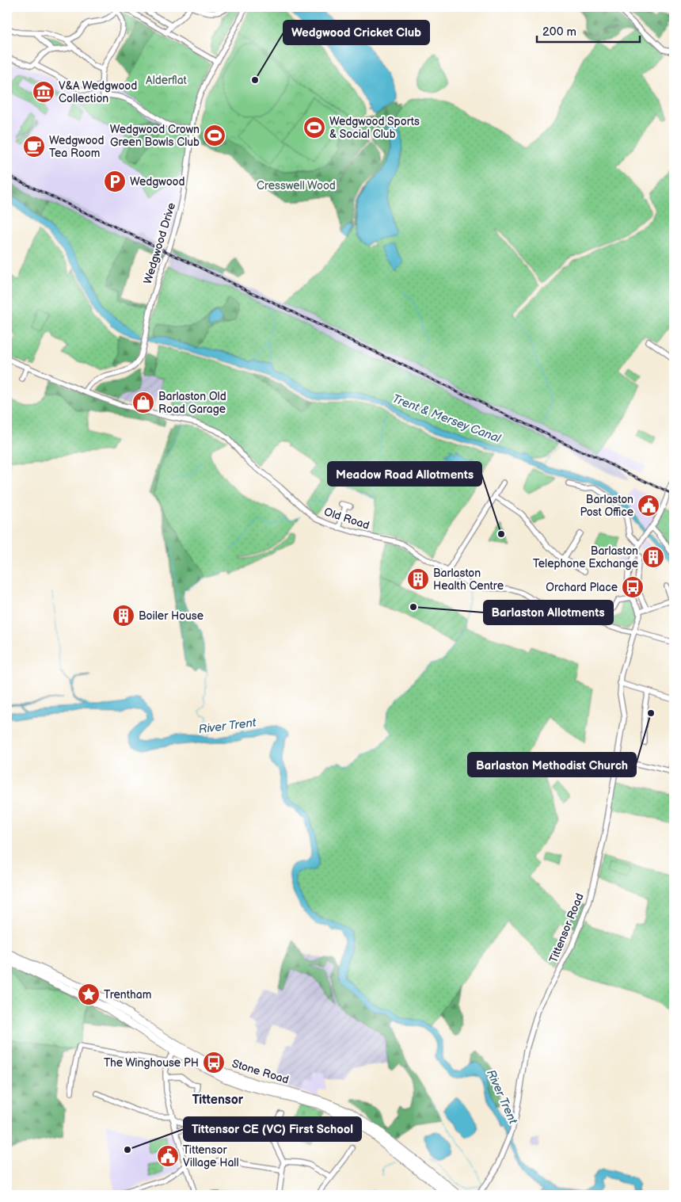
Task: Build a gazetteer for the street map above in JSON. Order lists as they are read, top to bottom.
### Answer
{
  "streets": {
    "highway": ["Stone Road"],
    "street": ["Wedgwood Drive", "Old Road", "Tittensor Road"]
  },
  "crossings": [
    ["Wedgwood Drive", "Old Road"],
    ["Old Road", "Tittensor Road"]
  ],
  "districts": ["Tittensor"],
  "water": ["Trent & Mersey Canal", "River Trent"],
  "parks": ["Alderflat", "Cresswell Wood"],
  "places": {
    "other": [
      "Wedgwood Cricket Club",
      "Meadow Road Allotments",
      "Barlaston Allotments",
      "Barlaston Methodist Church",
      "Tittensor CE (VC) First School"
    ],
    "museum": ["V&A Wedgwood Collection"],
    "sports": ["Wedgwood Sports & Social Club", "Wedgwood Crown Green Bowls Club"],
    "cafe": ["Wedgwood Tea Room"],
    "parking": ["Wedgwood"],
    "shop": ["Barlaston Old Road Garage"],
    "public building": ["Barlaston Post Office", "Tittensor Village Hall"],
    "building": ["Barlaston Telephone Exchange", "Barlaston Health Centre", "Boiler House"],
    "bus stop": ["Orchard Place", "The Winghouse PH"],
    "place": ["Trentham"]
  },
  "scale_bar": "200 m"
}
